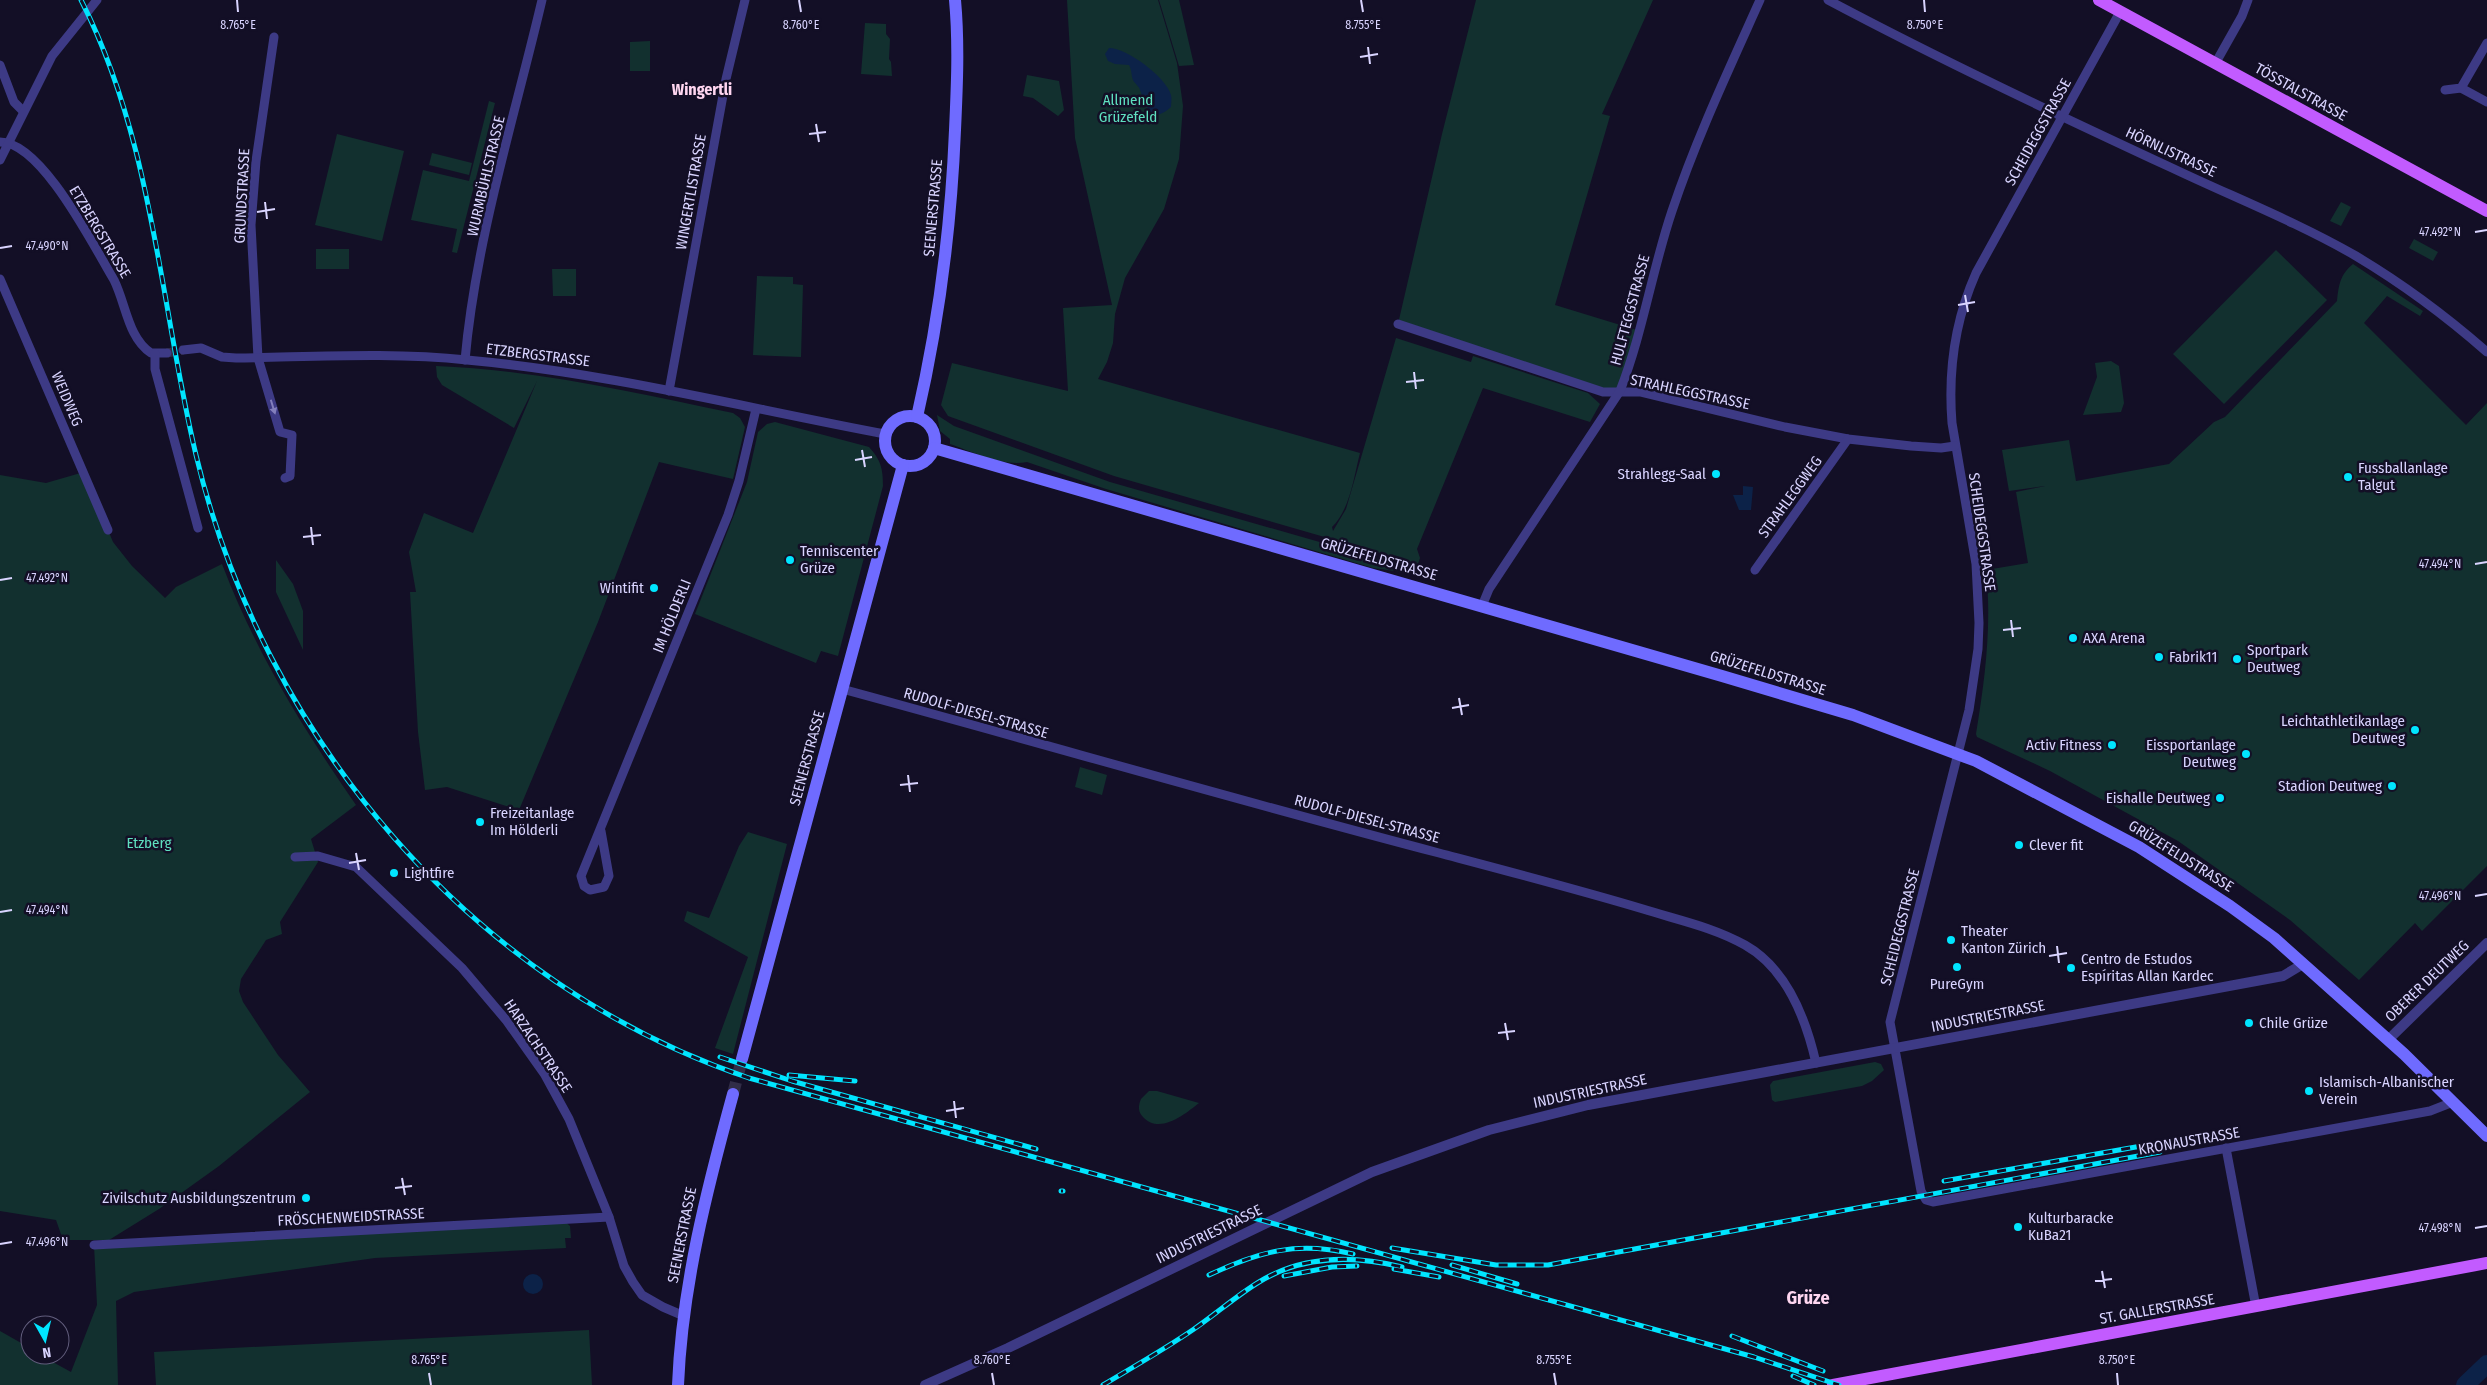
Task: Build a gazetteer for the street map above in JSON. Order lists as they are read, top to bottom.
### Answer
{
  "streets": {
    "main road": [
      "TÖSSTALSTRASSE",
      "SEENERSTRASSE",
      "GRÜZEFELDSTRASSE",
      "ST. GALLERSTRASSE"
    ],
    "street": [
      "SCHEIDEGGSTRASSE",
      "HÖRNLISTRASSE",
      "WURMBÜHLSTRASSE",
      "WINGERTLISTRASSE",
      "GRUNDSTRASSE",
      "ETZBERGSTRASSE",
      "HULFTEGGSTRASSE",
      "STRAHLEGGSTRASSE",
      "WEIDWEG",
      "STRAHLEGGWEG",
      "IM HÖLDERLI",
      "RUDOLF-DIESEL-STRASSE",
      "OBERER DEUTWEG",
      "INDUSTRIESTRASSE",
      "HARZACHSTRASSE",
      "KRONAUSTRASSE",
      "FRÖSCHENWEIDSTRASSE"
    ]
  },
  "crossings": [
    ["TÖSSTALSTRASSE", "SCHEIDEGGSTRASSE"],
    ["SCHEIDEGGSTRASSE", "HÖRNLISTRASSE"],
    ["SCHEIDEGGSTRASSE", "STRAHLEGGSTRASSE"],
    ["SCHEIDEGGSTRASSE", "GRÜZEFELDSTRASSE"],
    ["SCHEIDEGGSTRASSE", "INDUSTRIESTRASSE"],
    ["SCHEIDEGGSTRASSE", "KRONAUSTRASSE"],
    ["WURMBÜHLSTRASSE", "ETZBERGSTRASSE"],
    ["WINGERTLISTRASSE", "ETZBERGSTRASSE"],
    ["GRUNDSTRASSE", "ETZBERGSTRASSE"],
    ["SEENERSTRASSE", "ETZBERGSTRASSE"],
    ["SEENERSTRASSE", "GRÜZEFELDSTRASSE"],
    ["SEENERSTRASSE", "RUDOLF-DIESEL-STRASSE"],
    ["SEENERSTRASSE", "HARZACHSTRASSE"],
    ["ETZBERGSTRASSE", "GRÜZEFELDSTRASSE"],
    ["ETZBERGSTRASSE", "IM HÖLDERLI"],
    ["HULFTEGGSTRASSE", "STRAHLEGGSTRASSE"],
    ["HULFTEGGSTRASSE", "GRÜZEFELDSTRASSE"],
    ["STRAHLEGGSTRASSE", "STRAHLEGGWEG"],
    ["GRÜZEFELDSTRASSE", "OBERER DEUTWEG"],
    ["GRÜZEFELDSTRASSE", "INDUSTRIESTRASSE"],
    ["GRÜZEFELDSTRASSE", "KRONAUSTRASSE"],
    ["RUDOLF-DIESEL-STRASSE", "INDUSTRIESTRASSE"],
    ["HARZACHSTRASSE", "FRÖSCHENWEIDSTRASSE"]
  ],
  "districts": ["Wingertli", "Grüze"],
  "parks": ["Allmend Grüzefeld", "Etzberg"],
  "places": [
    "Strahlegg-Saal",
    "Fussballanlage Talgut",
    "Tenniscenter Grüze",
    "Wintifit",
    "AXA Arena",
    "Fabrik11",
    "Sportpark Deutweg",
    "Leichtathletikanlage Deutweg",
    "Activ Fitness",
    "Eissportanlage Deutweg",
    "Stadion Deutweg",
    "Eishalle Deutweg",
    "Freizeitanlage Im Hölderli",
    "Clever fit",
    "Lightfire",
    "Theater Kanton Zürich",
    "PureGym",
    "Centro de Estudos Espíritas Allan Kardec",
    "Chile Grüze",
    "Islamisch-Albanischer Verein",
    "Zivilschutz Ausbildungszentrum",
    "Kulturbaracke KuBa21"
  ],
  "north": "bottom",
  "coordinates": [
    "8.765°E",
    "8.760°E",
    "8.755°E",
    "8.750°E",
    "47.492°N",
    "47.490°N",
    "47.494°N",
    "47.496°N",
    "47.498°N"
  ]
}
